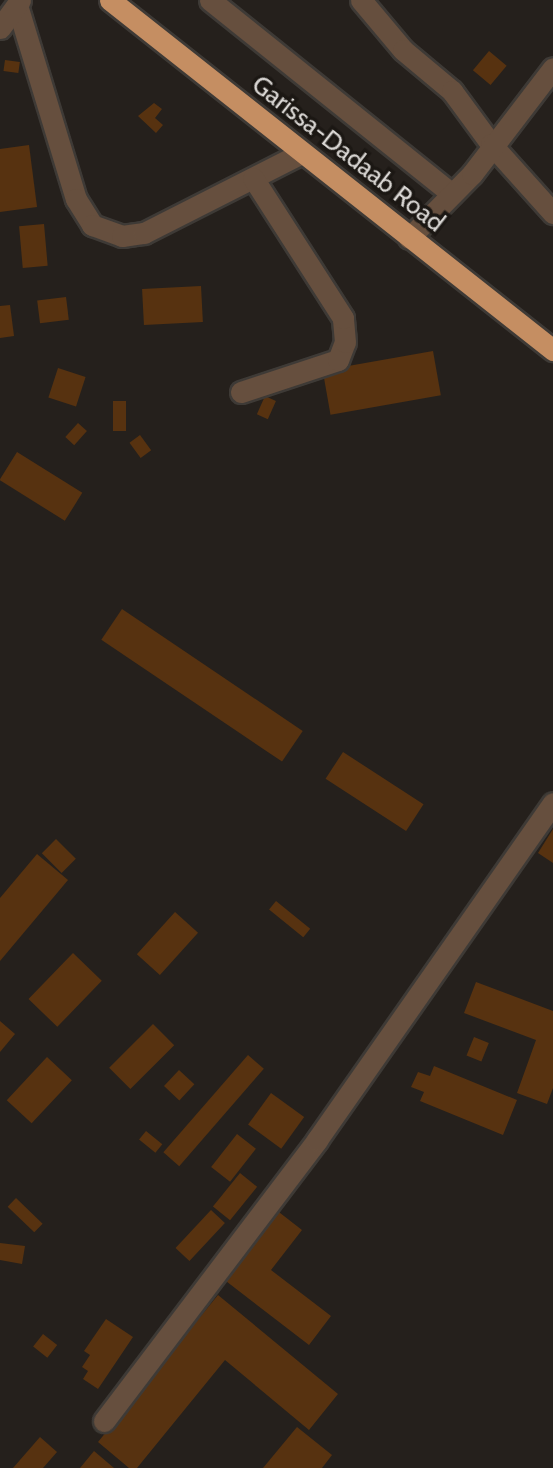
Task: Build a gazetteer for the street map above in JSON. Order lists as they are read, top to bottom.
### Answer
{
  "streets": {
    "highway": ["Garissa-Dadaab Road"]
  }
}
